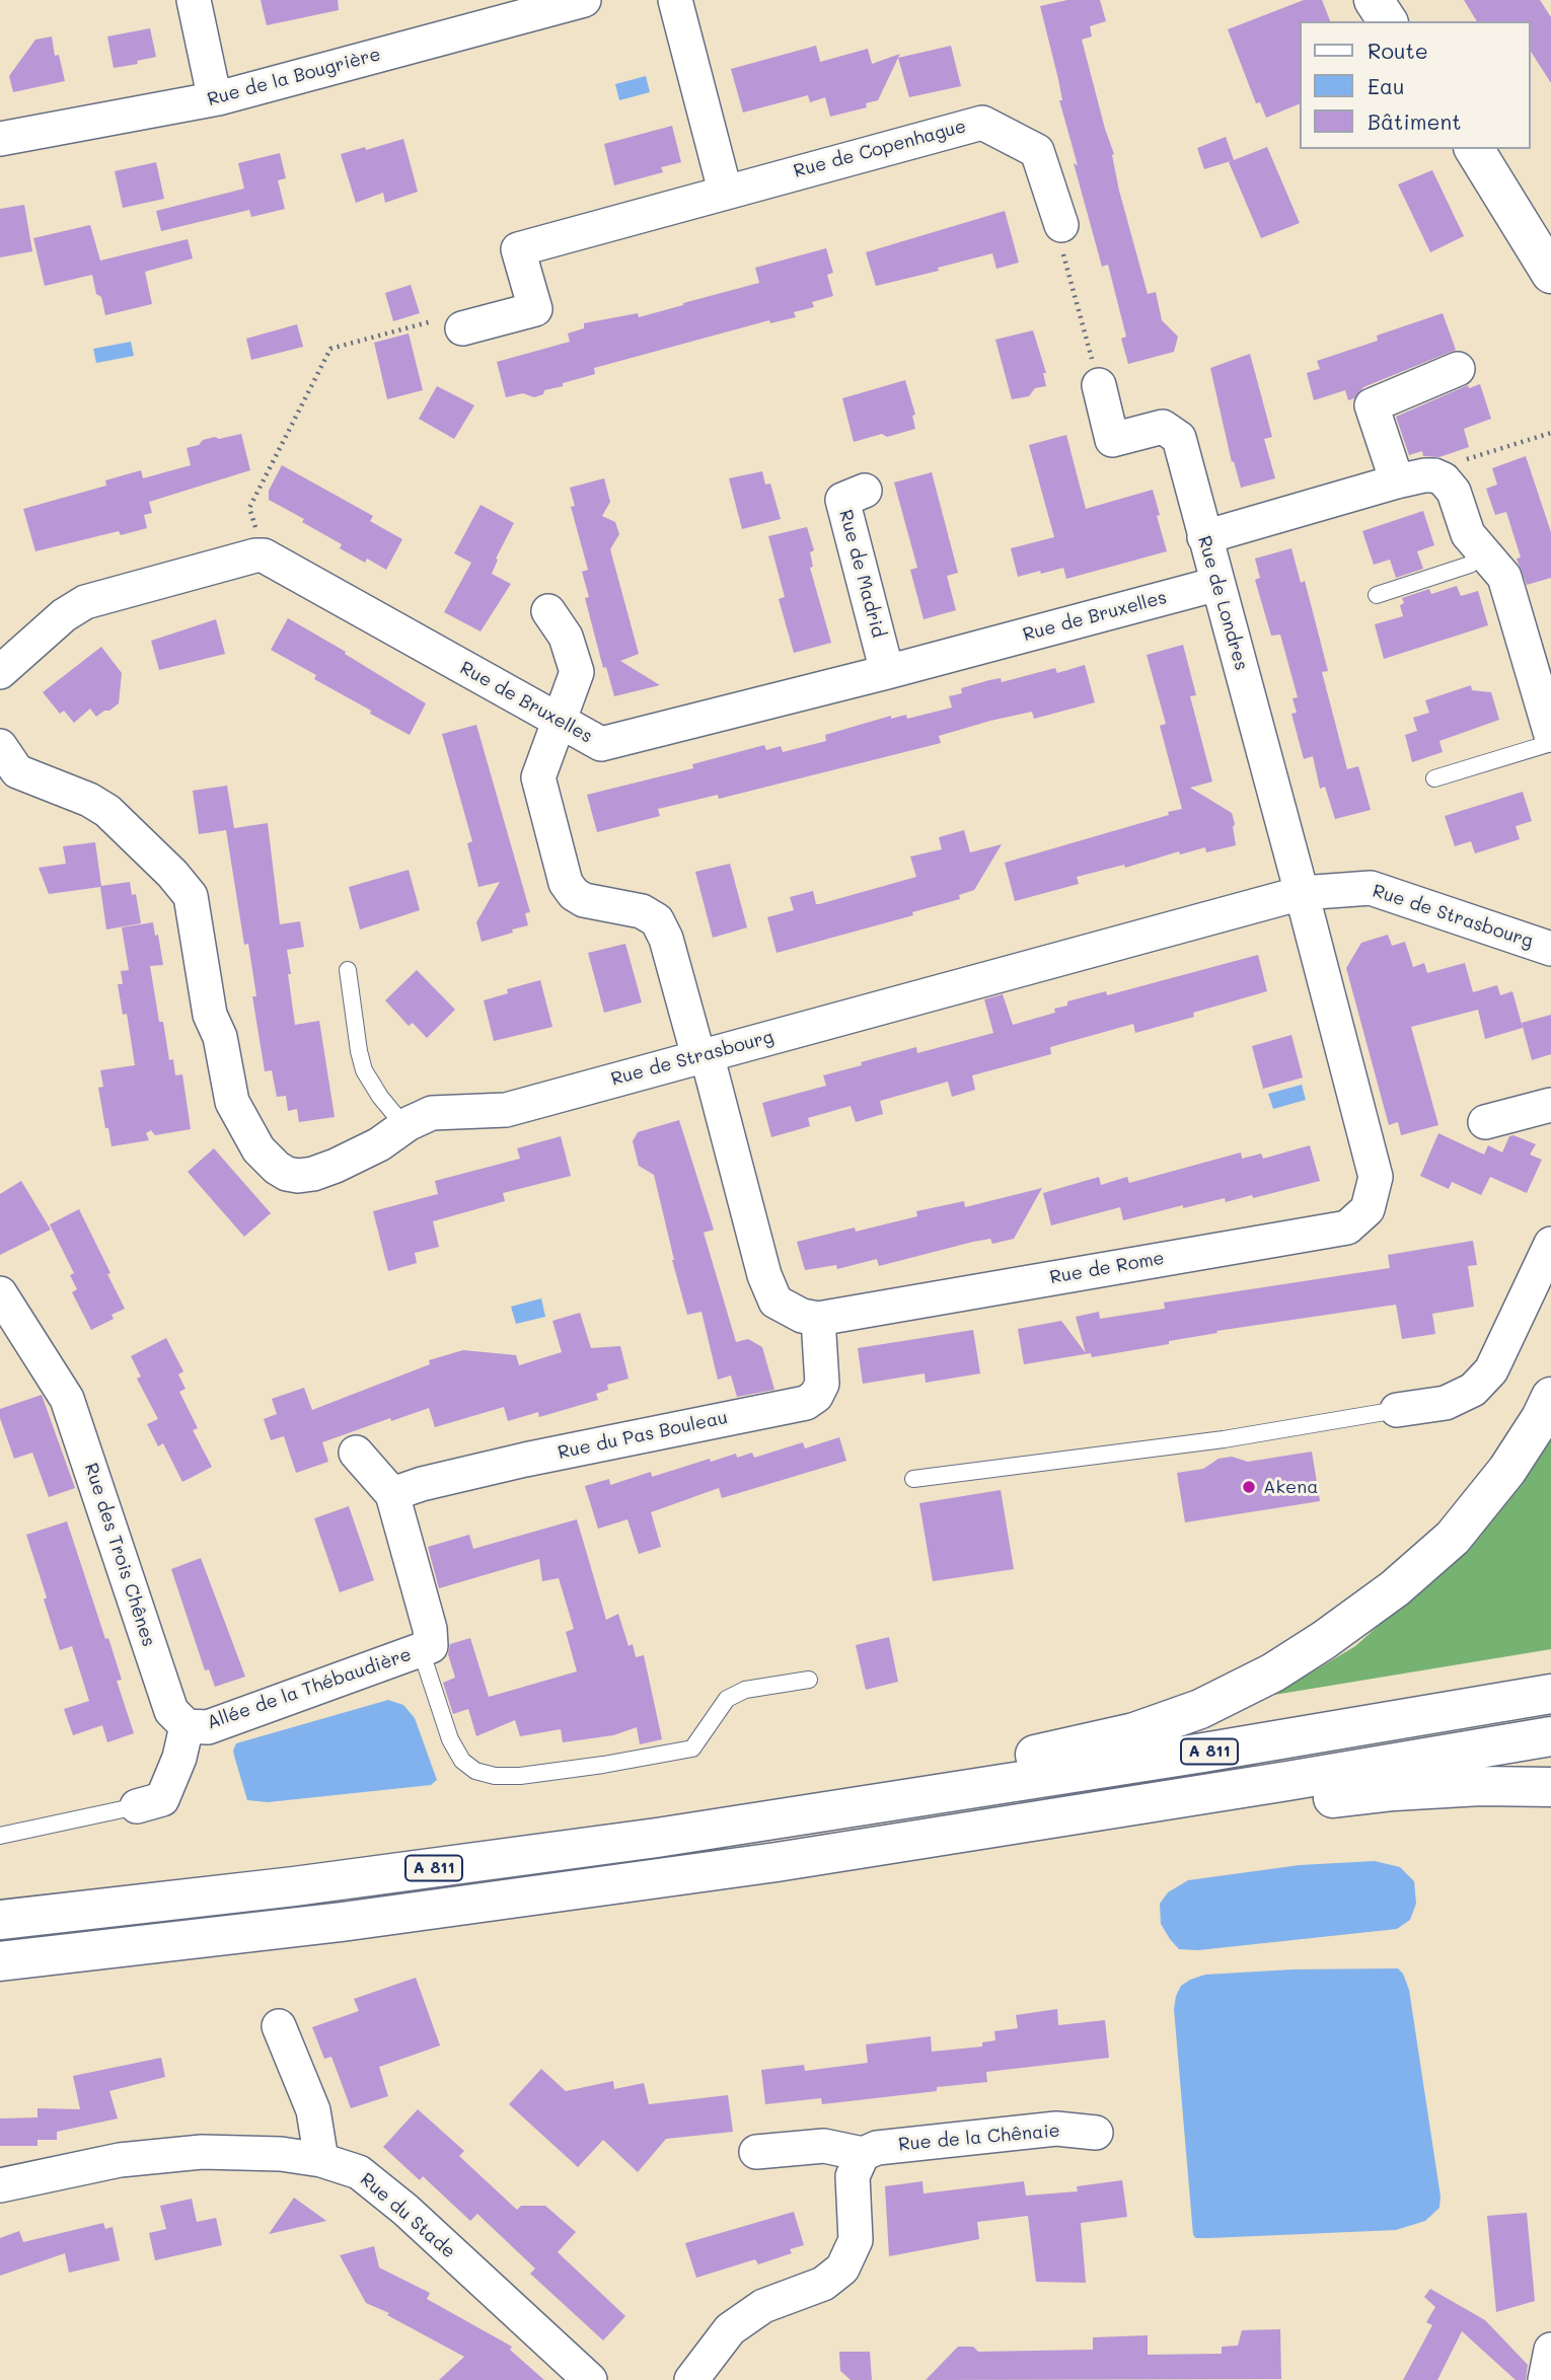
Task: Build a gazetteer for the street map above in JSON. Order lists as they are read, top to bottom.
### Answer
{
  "streets": {
    "main road": ["A 811"],
    "street": [
      "Rue de la Bougrière",
      "Rue de Copenhague",
      "Rue de Madrid",
      "Rue de Londres",
      "Rue de Bruxelles",
      "Rue de Strasbourg",
      "Rue de Rome",
      "Rue du Pas Bouleau",
      "Rue des Trois Chênes",
      "Allée de la Thébaudière",
      "Rue de la Chênaie",
      "Rue du Stade"
    ]
  },
  "crossings": [
    ["Rue de Madrid", "Rue de Bruxelles"],
    ["Rue de Londres", "Rue de Bruxelles"],
    ["Rue de Londres", "Rue de Strasbourg"],
    ["Rue de Londres", "Rue de Rome"],
    ["Rue de Bruxelles", "Rue de Rome"],
    ["Rue de Strasbourg", "Rue de Rome"],
    ["Rue de Rome", "Rue du Pas Bouleau"],
    ["Rue du Pas Bouleau", "Allée de la Thébaudière"],
    ["Rue des Trois Chênes", "Allée de la Thébaudière"]
  ],
  "places": ["Akena"],
  "legend": ["Route", "Eau", "Bâtiment"]
}
